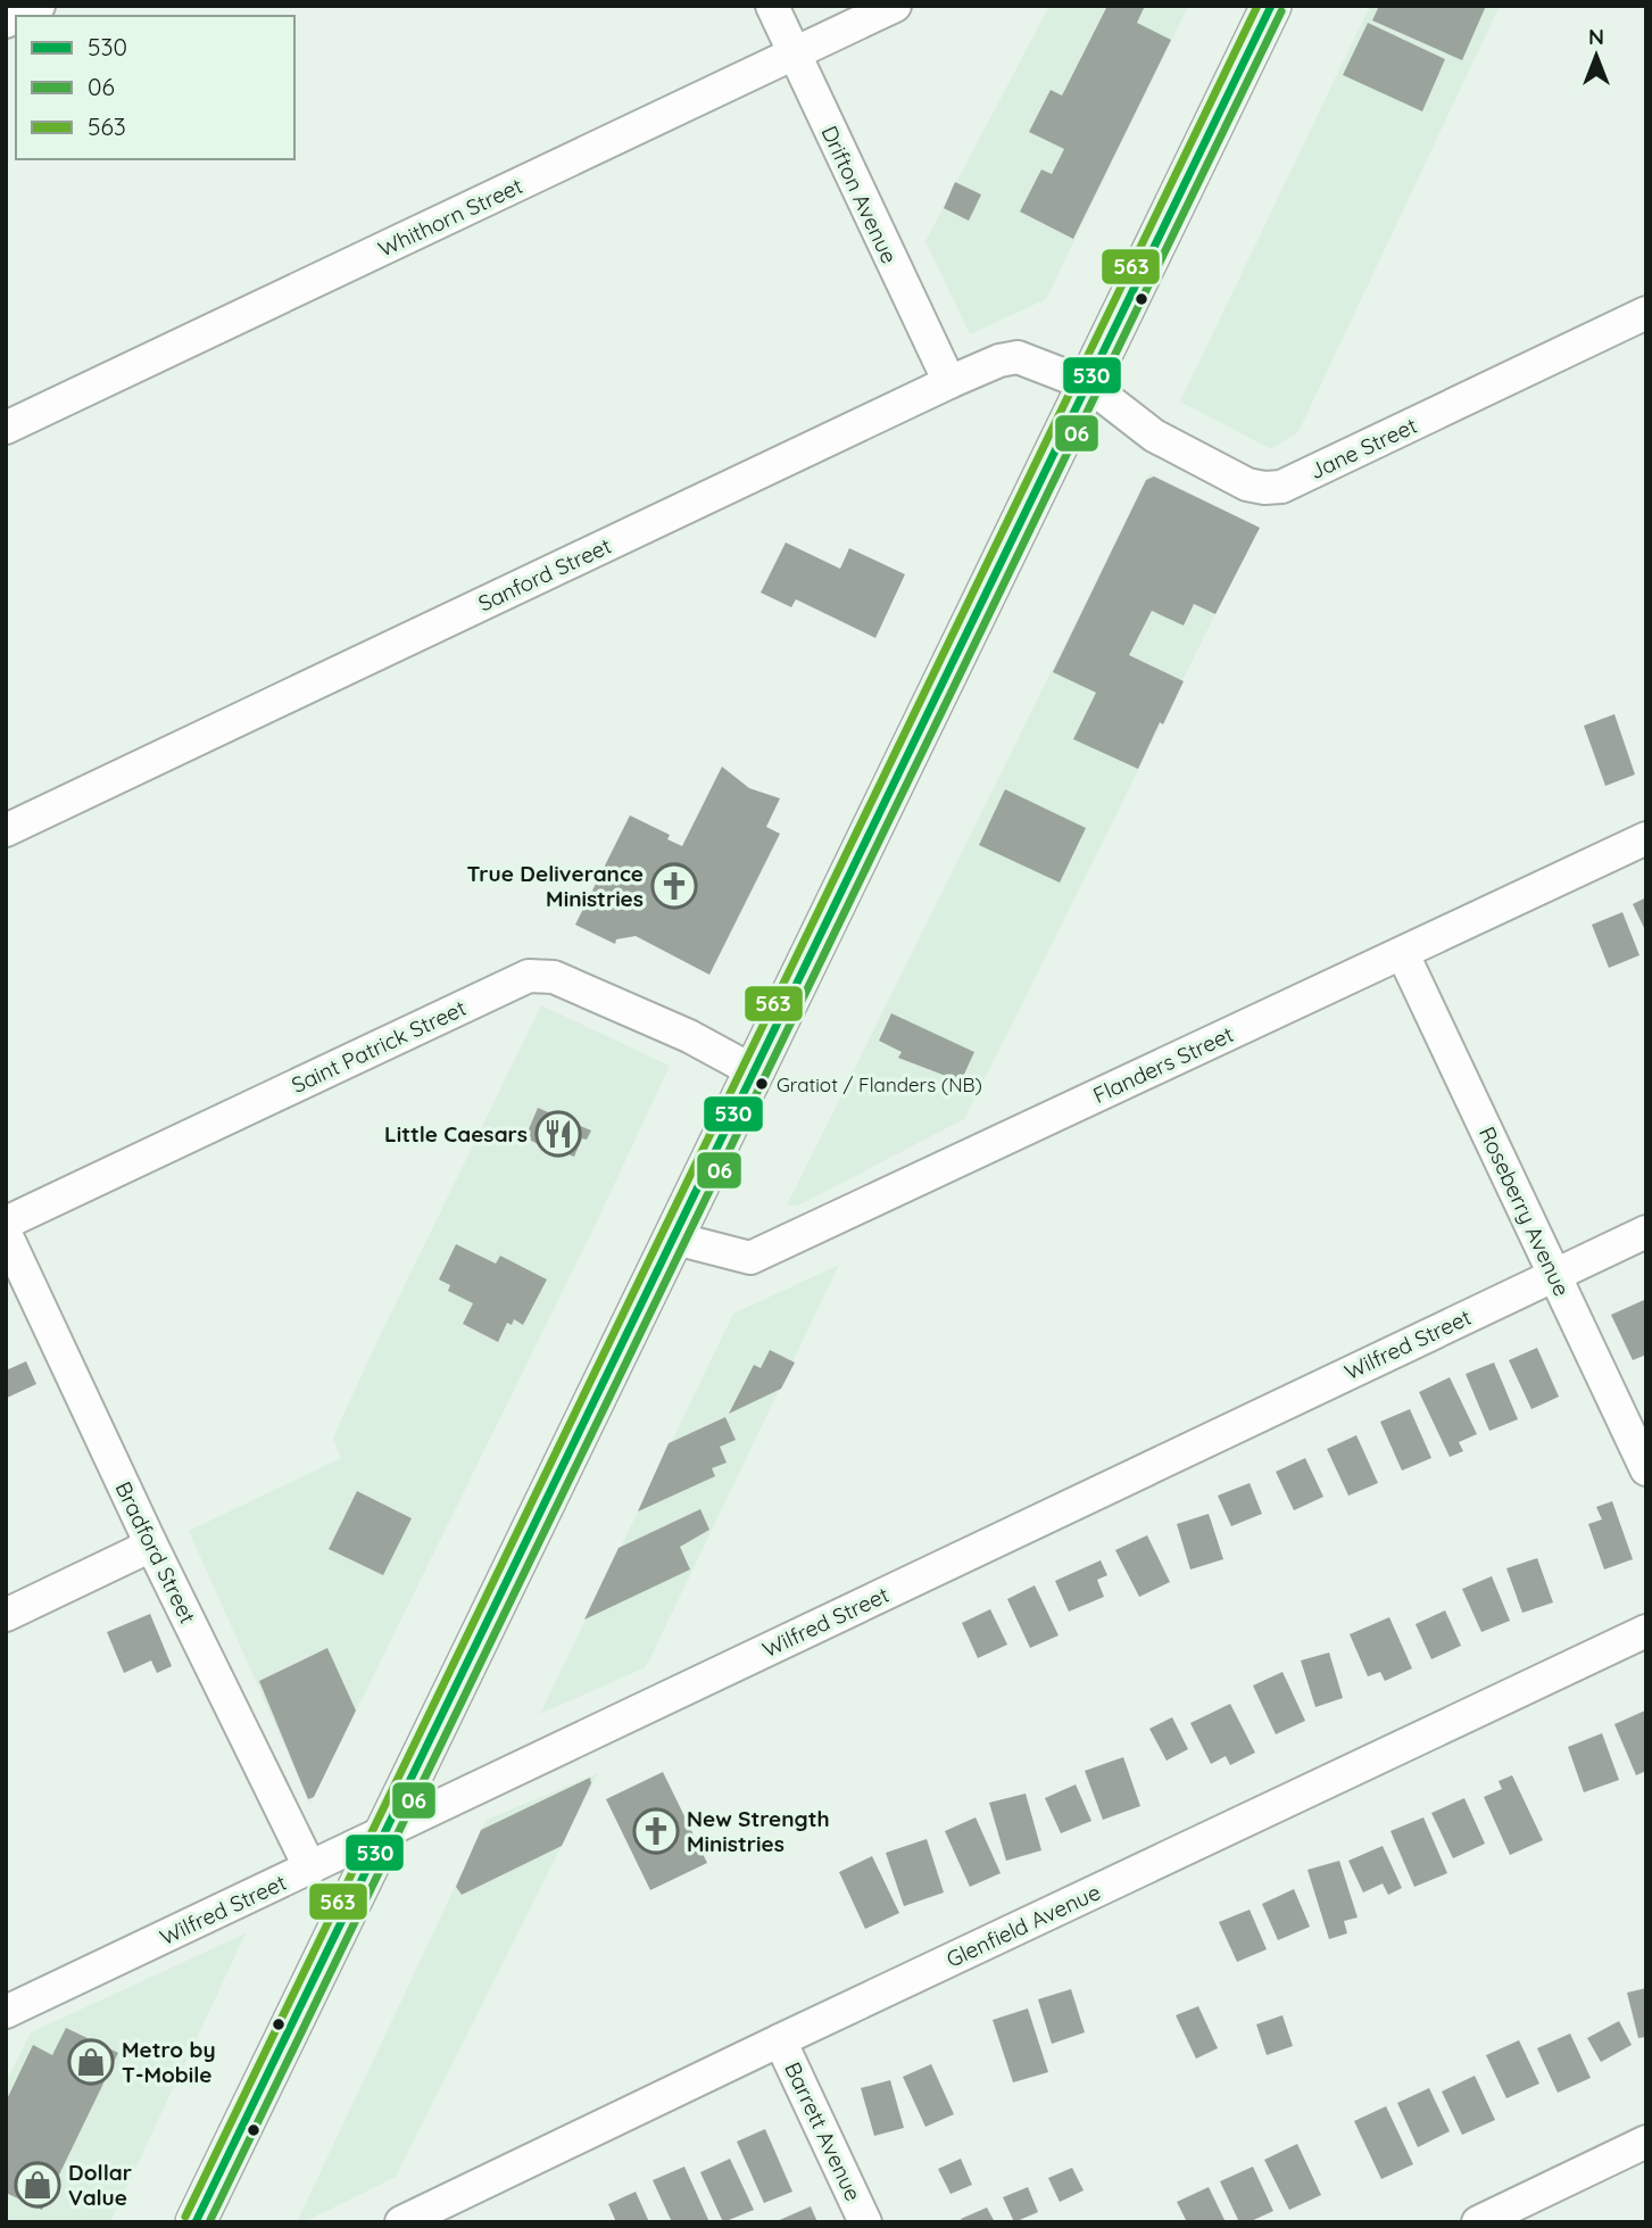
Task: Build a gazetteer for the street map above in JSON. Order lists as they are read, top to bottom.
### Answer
{
  "streets": {
    "street": [
      "Drifton Avenue",
      "Whithorn Street",
      "Jane Street",
      "Sanford Street",
      "Saint Patrick Street",
      "Flanders Street",
      "Roseberry Avenue",
      "Wilfred Street",
      "Bradford Street",
      "Glenfield Avenue",
      "Barrett Avenue"
    ]
  },
  "crossings": [
    ["Drifton Avenue", "Whithorn Street"],
    ["Drifton Avenue", "Sanford Street"],
    ["Jane Street", "Sanford Street"],
    ["Flanders Street", "Roseberry Avenue"],
    ["Roseberry Avenue", "Wilfred Street"],
    ["Wilfred Street", "Bradford Street"],
    ["Glenfield Avenue", "Barrett Avenue"]
  ],
  "places": {
    "church": ["True Deliverance Ministries", "New Strength Ministries"],
    "other": ["Gratiot / Flanders (NB)"],
    "restaurant": ["Little Caesars"],
    "shop": ["Metro by T-Mobile", "Dollar Value"]
  },
  "lines": ["transit line 530", "transit line 563", "transit line 06"],
  "legend": ["530", "06", "563"],
  "north": "top"
}
